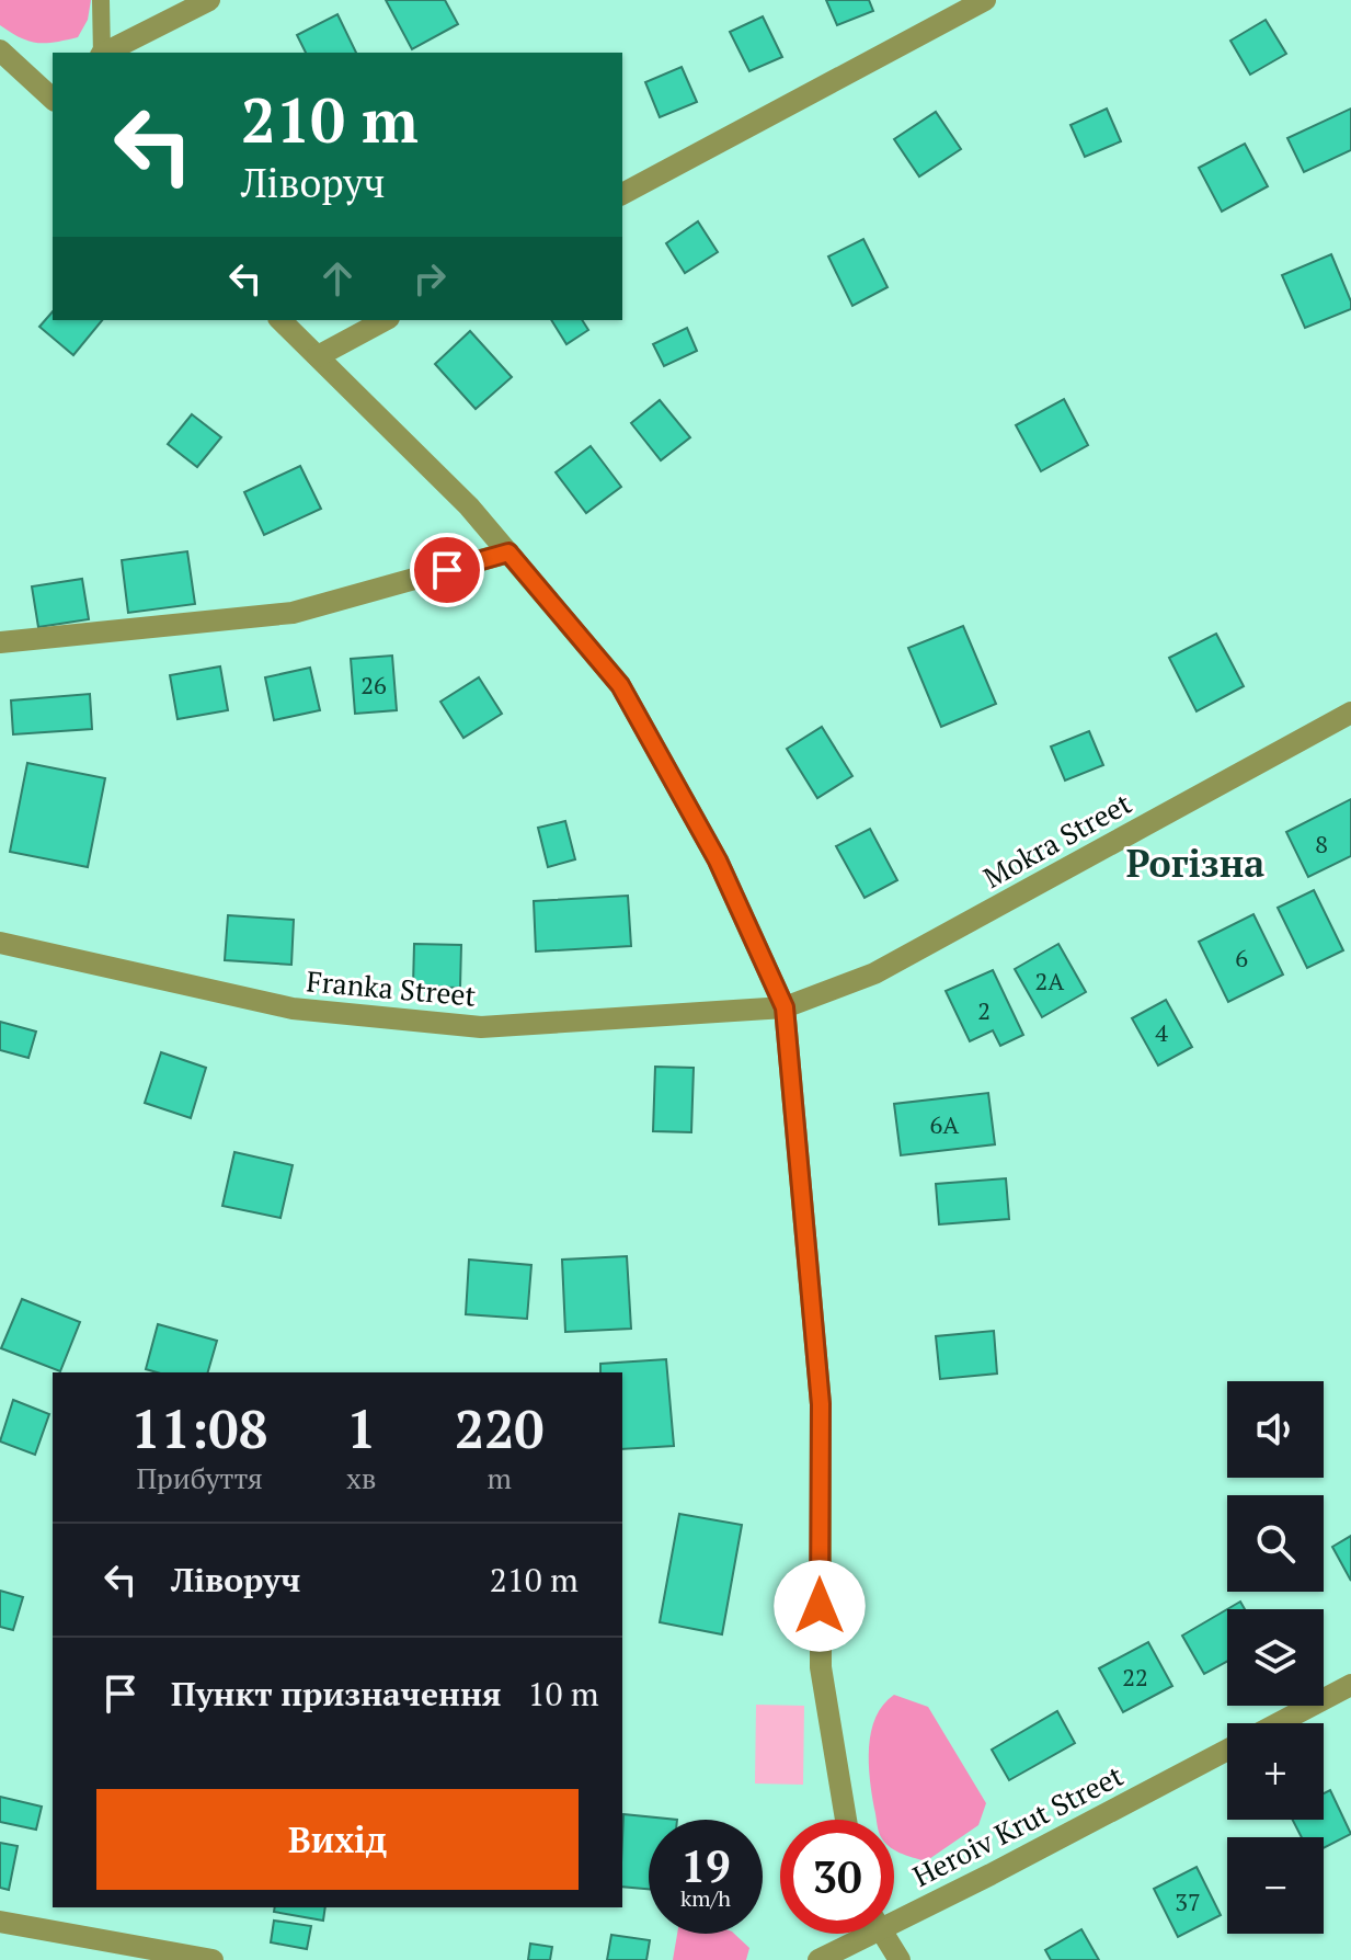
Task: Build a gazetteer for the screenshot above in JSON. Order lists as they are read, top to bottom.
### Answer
{
  "streets": {
    "street": ["Mokra Street", "Franka Street", "Heroiv Krut Street"]
  },
  "crossings": [
    ["Mokra Street", "Franka Street"]
  ],
  "districts": ["Рогізна"],
  "house_numbers": [
    "26",
    "8",
    "6",
    "2А",
    "2",
    "4",
    "6А",
    "22",
    "37"
  ],
  "page": {
    "turn": ["210 m", "Ліворуч"],
    "eta": [
      "11:08",
      "Прибуття",
      "1",
      "хв",
      "220",
      "m"
    ],
    "map_buttons": ["+", "−"],
    "list": [
      {
        "name": "Ліворуч",
        "value": "210 m"
      },
      {
        "name": "Пункт призначення",
        "value": "10 m"
      }
    ],
    "buttons": "Вихід",
    "speed": "19 km/h",
    "limit": "30"
  }
}
